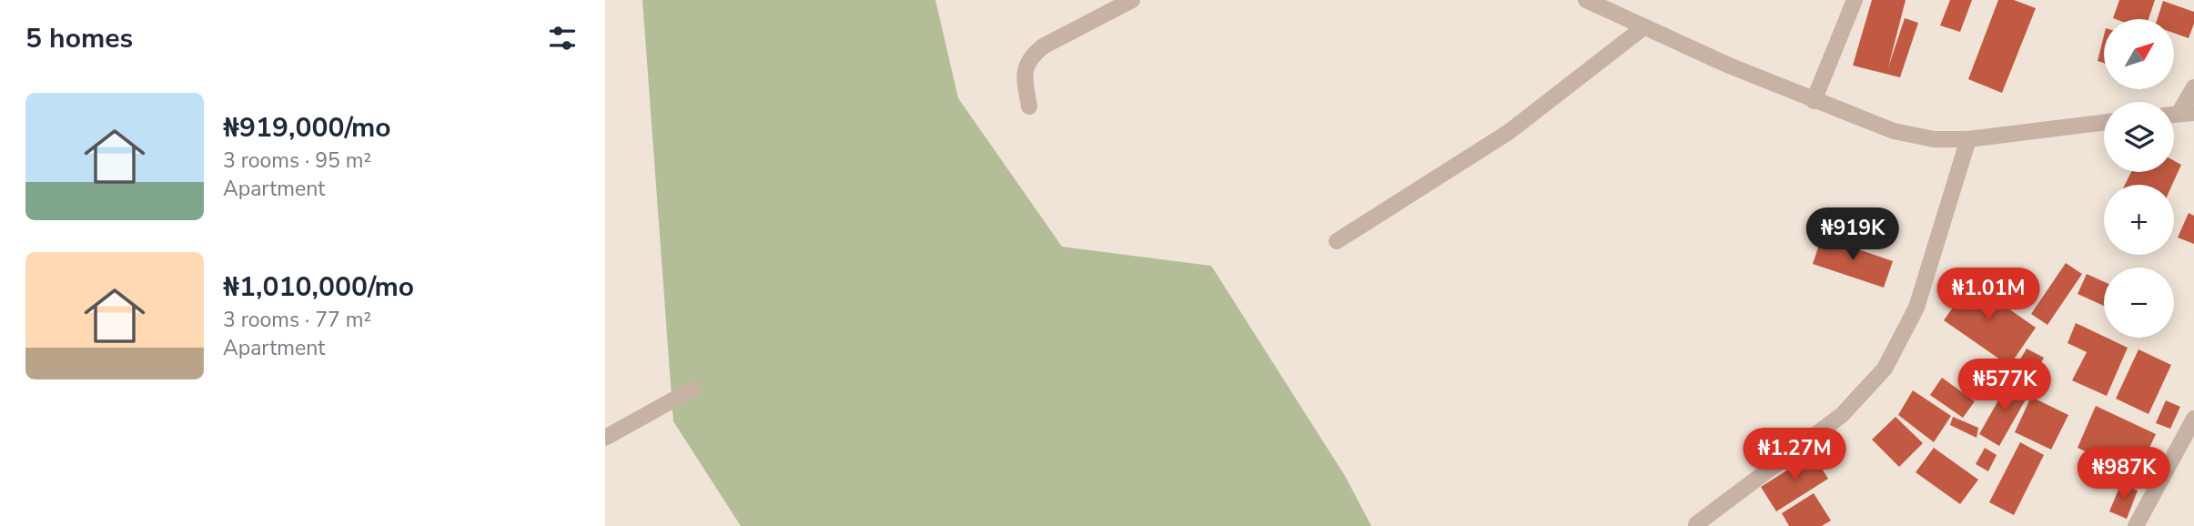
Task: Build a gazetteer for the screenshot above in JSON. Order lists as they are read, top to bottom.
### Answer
{
  "north": "top right",
  "page": {
    "heading": "5 homes",
    "map_buttons": ["+", "−"],
    "list": [
      {
        "name": "₦919,000/mo",
        "note": "3 rooms · 95 m² · Apartment"
      },
      {
        "name": "₦1,010,000/mo",
        "note": "3 rooms · 77 m² · Apartment"
      }
    ],
    "price": [
      "₦919K",
      "₦1.01M",
      "₦577K",
      "₦1.27M",
      "₦987K"
    ]
  }
}
